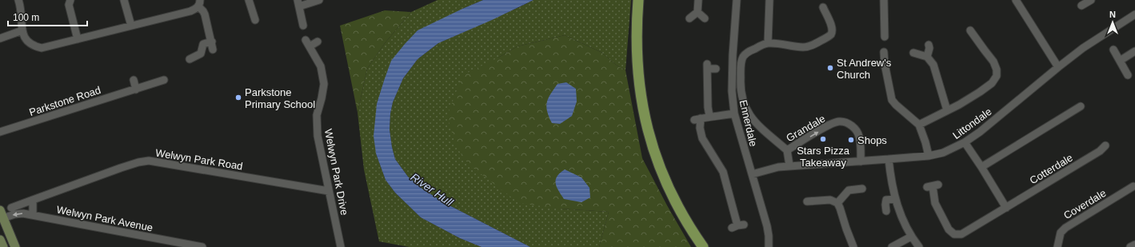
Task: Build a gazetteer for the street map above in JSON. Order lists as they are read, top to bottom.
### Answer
{
  "streets": {
    "street": [
      "Parkstone Road",
      "Ennerdale",
      "Littondale",
      "Grandale",
      "Welwyn Park Road",
      "Cotterdale",
      "Welwyn Park Drive",
      "Coverdale",
      "Welwyn Park Avenue"
    ]
  },
  "crossings": [
    ["Ennerdale", "Littondale"],
    ["Littondale", "Grandale"],
    ["Welwyn Park Road", "Welwyn Park Drive"]
  ],
  "water": ["River Hull"],
  "places": [
    "St Andrew's Church",
    "Parkstone Primary School",
    "Stars Pizza Takeaway",
    "Shops"
  ],
  "scale_bar": "100 m",
  "north": "top"
}
